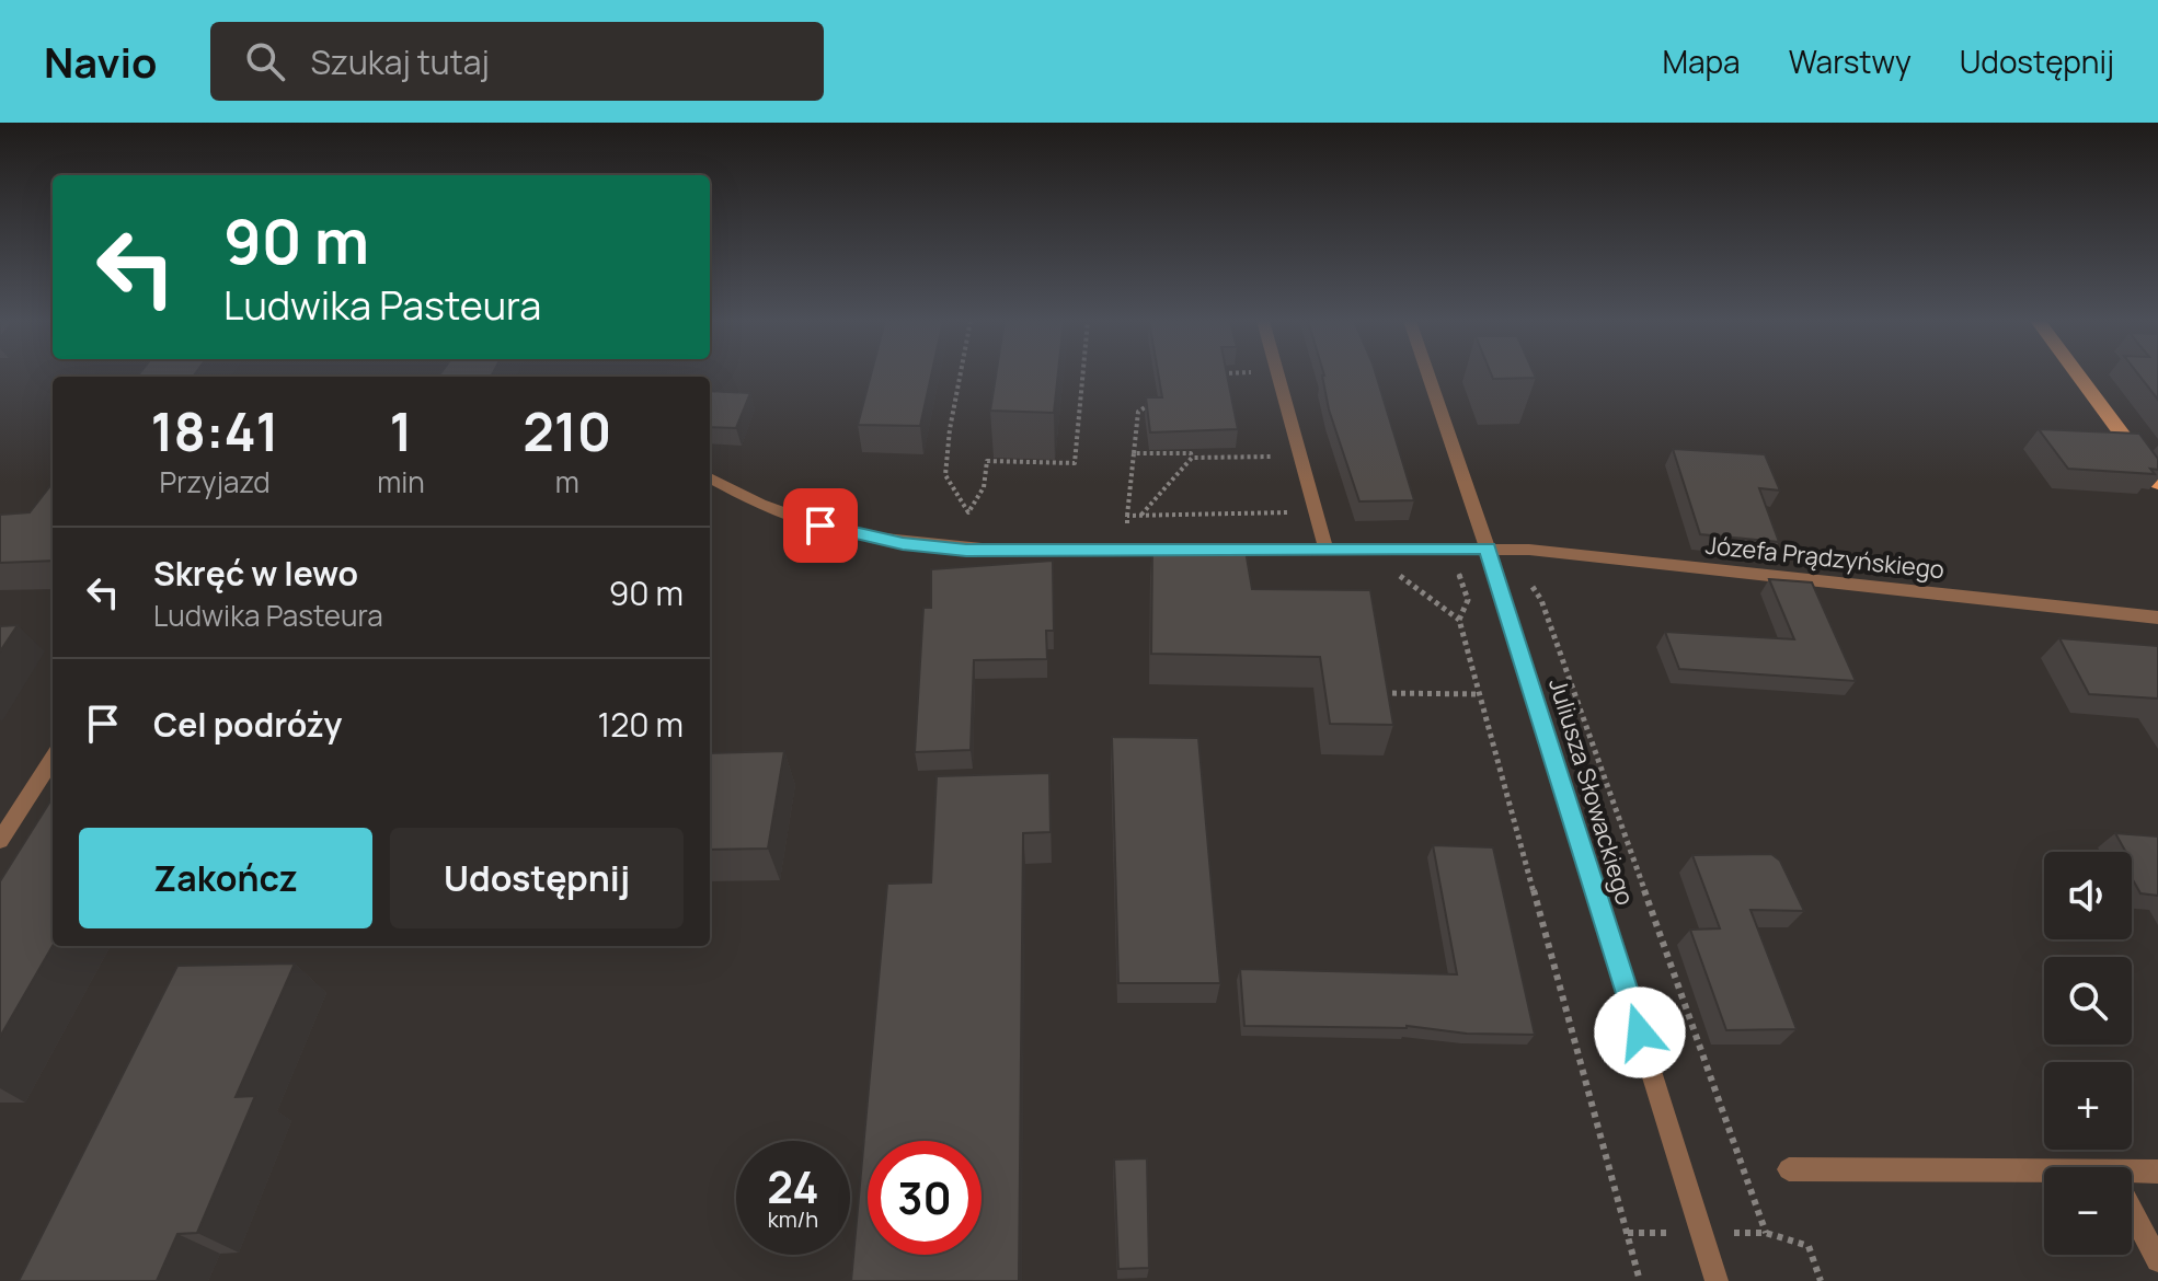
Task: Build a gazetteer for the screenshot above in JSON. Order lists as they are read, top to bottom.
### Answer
{
  "streets": {
    "street": ["Józefa Prądzyńskiego", "Juliusza Słowackiego"]
  },
  "crossings": [
    ["Józefa Prądzyńskiego", "Juliusza Słowackiego"]
  ],
  "page": {
    "header": "Navio",
    "search": "Szukaj tutaj",
    "nav": ["Mapa", "Warstwy", "Udostępnij"],
    "turn": ["90 m", "Ludwika Pasteura"],
    "eta": [
      "18:41",
      "Przyjazd",
      "1",
      "min",
      "210",
      "m"
    ],
    "list": [
      {
        "name": "Skręć w lewo",
        "note": "Ludwika Pasteura",
        "value": "90 m"
      },
      {
        "name": "Cel podróży",
        "value": "120 m"
      }
    ],
    "buttons": ["Zakończ", "Udostępnij"],
    "map_buttons": ["+", "−"],
    "speed": "24 km/h",
    "limit": "30"
  }
}
